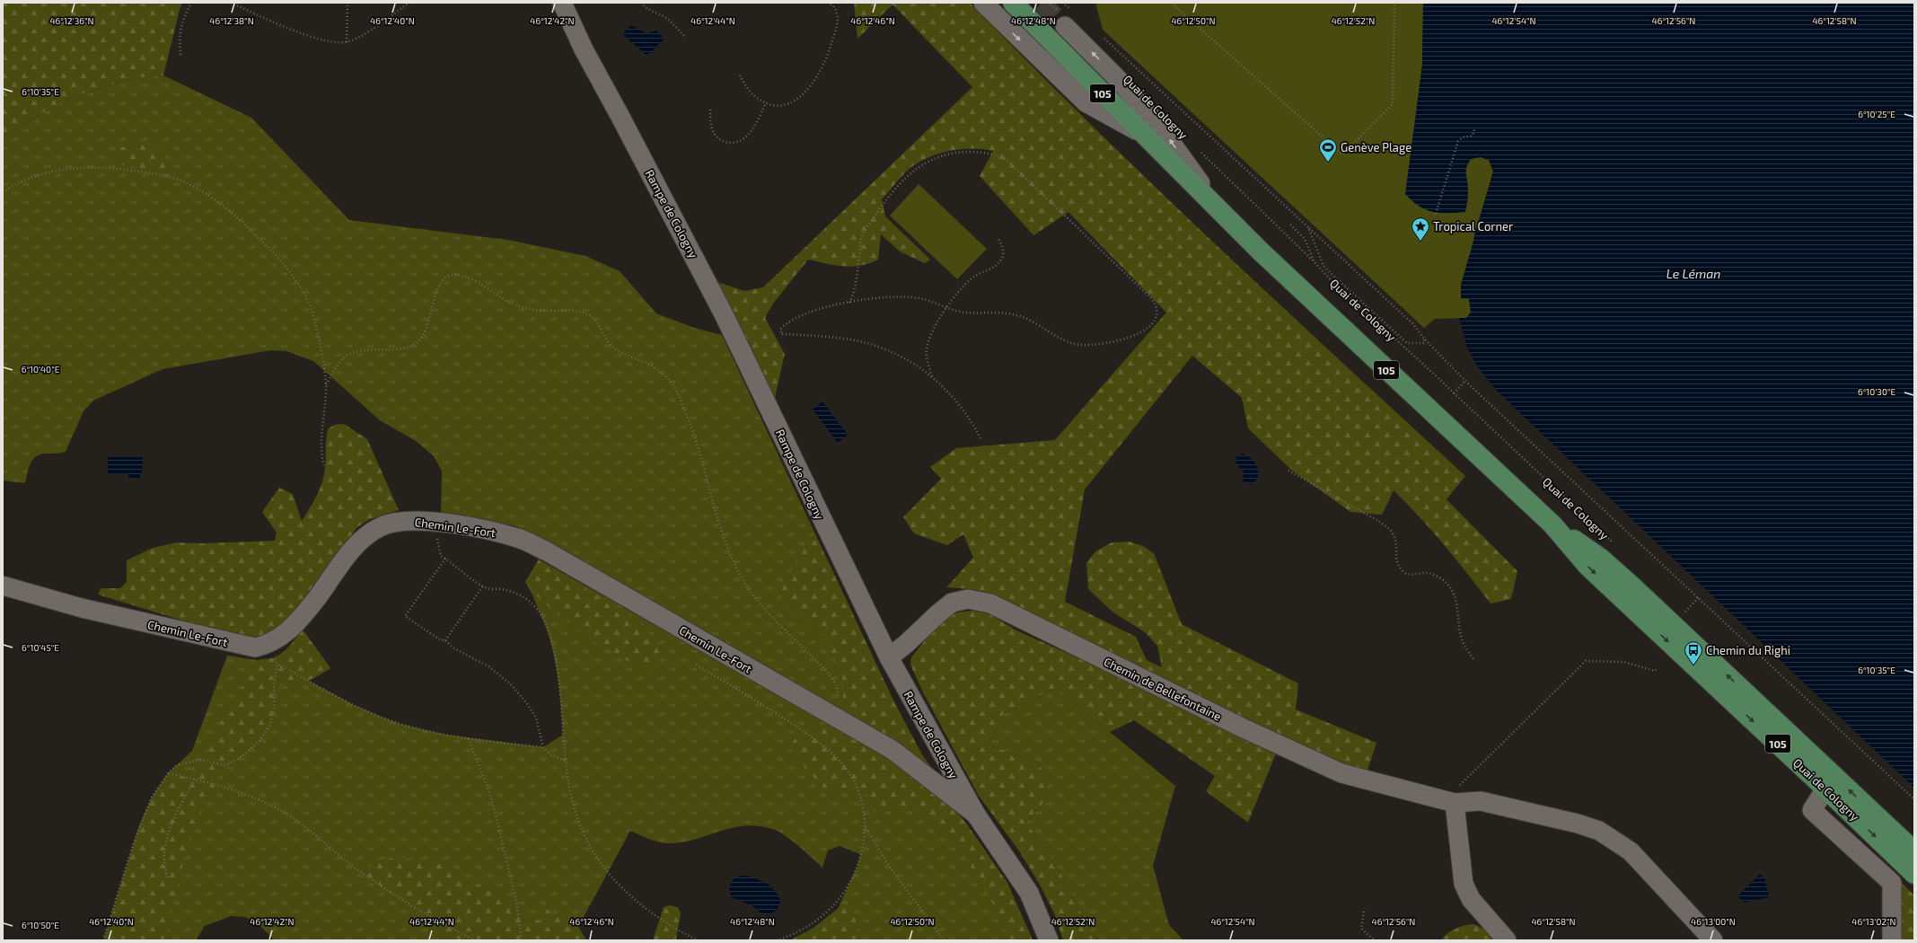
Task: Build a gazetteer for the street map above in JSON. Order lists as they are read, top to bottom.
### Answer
{
  "streets": {
    "main road": ["105", "Quai de Cologny"],
    "street": ["Rampe de Cologny", "Chemin Le-Fort", "Chemin de Bellefontaine"]
  },
  "crossings": [
    ["Rampe de Cologny", "Chemin Le-Fort"],
    ["Rampe de Cologny", "Chemin de Bellefontaine"]
  ],
  "water": ["Le Léman"],
  "places": {
    "sports": ["Genève Plage"],
    "place": ["Tropical Corner"],
    "bus stop": ["Chemin du Righi"]
  },
  "coordinates": [
    "46°12'36\"N",
    "46°12'38\"N",
    "46°12'40\"N",
    "46°12'42\"N",
    "46°12'44\"N",
    "46°12'46\"N",
    "46°12'48\"N",
    "46°12'50\"N",
    "46°12'52\"N",
    "46°12'54\"N",
    "46°12'56\"N",
    "46°12'58\"N",
    "6°10'35\"E",
    "6°10'25\"E",
    "6°10'40\"E",
    "6°10'30\"E",
    "6°10'45\"E",
    "46°13'00\"N",
    "46°13'02\"N",
    "6°10'50\"E"
  ]
}
